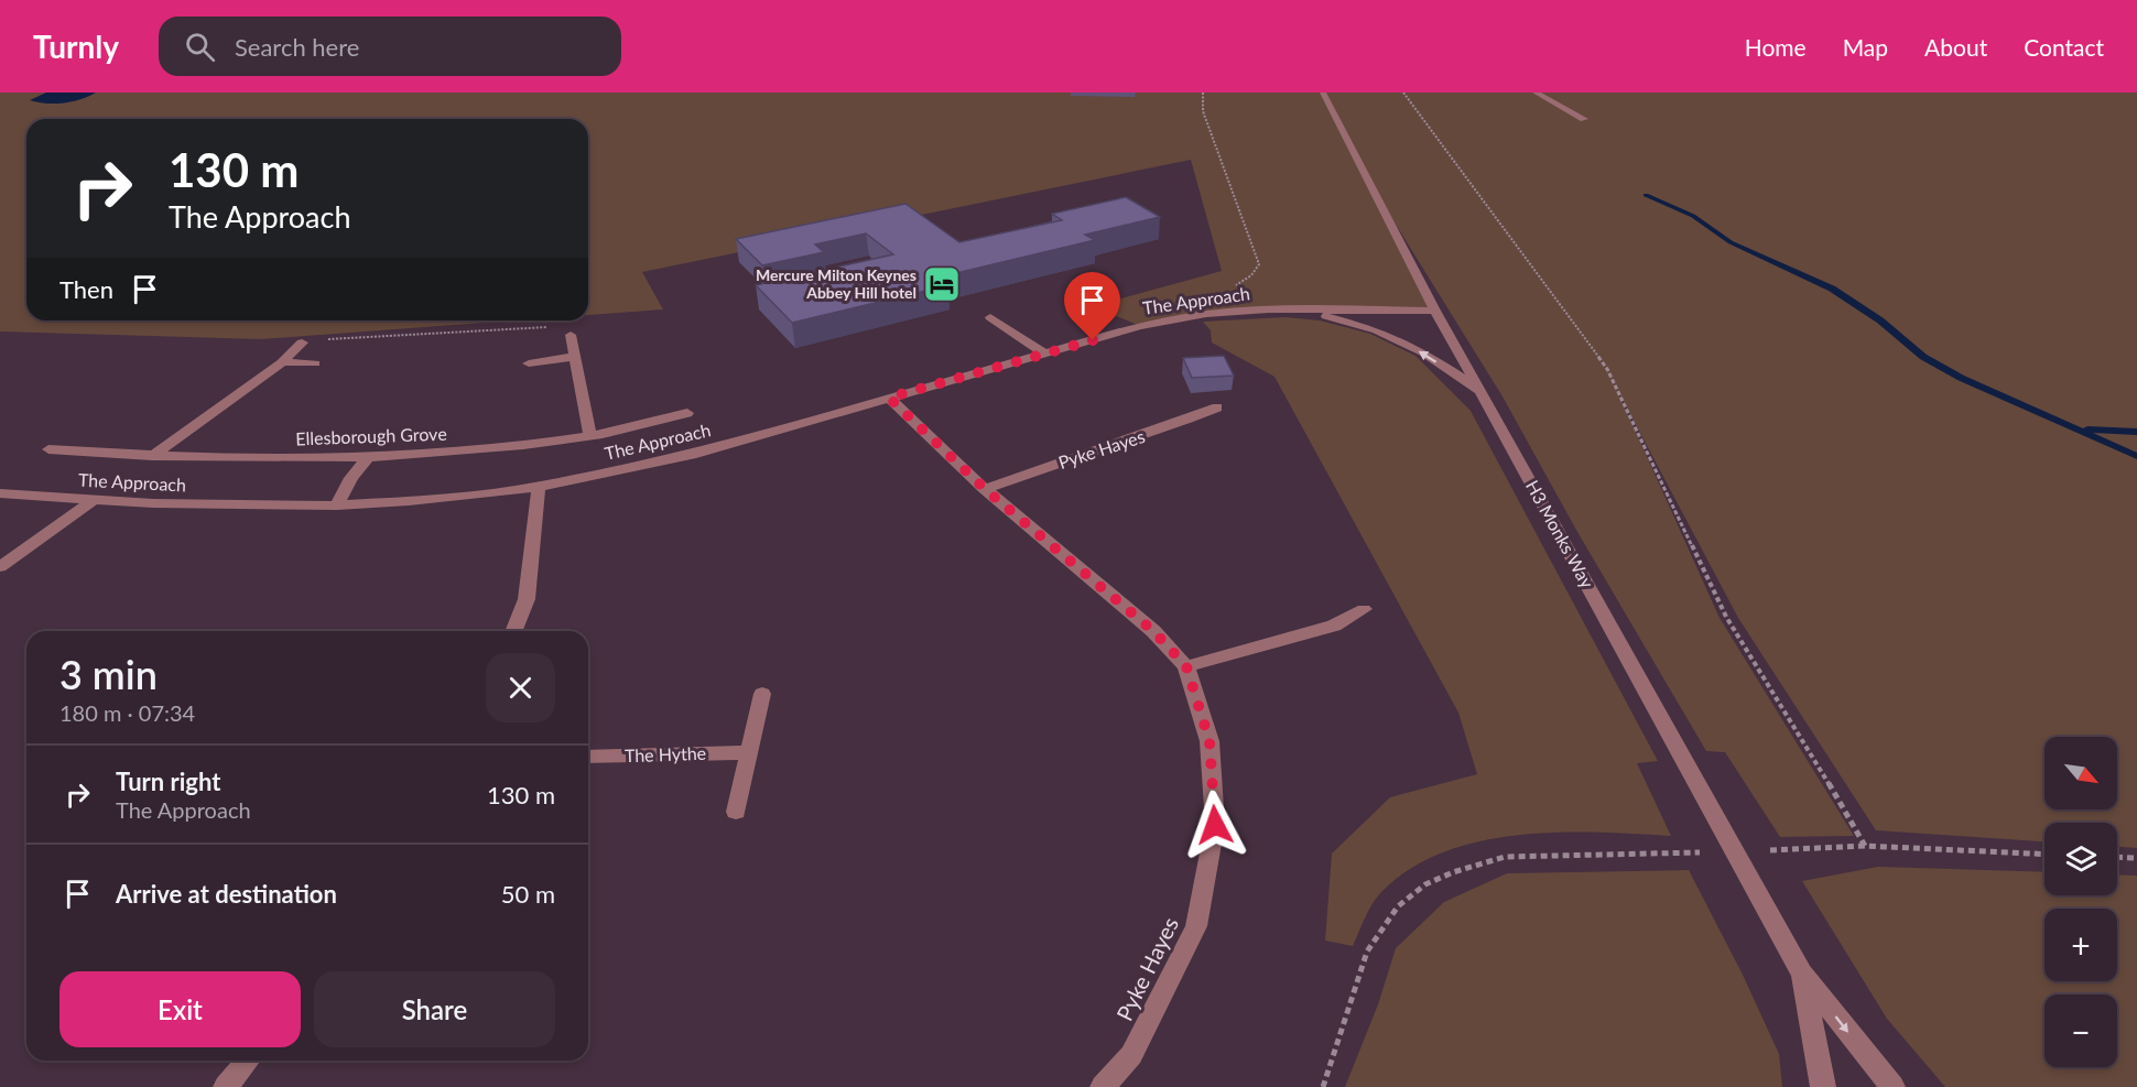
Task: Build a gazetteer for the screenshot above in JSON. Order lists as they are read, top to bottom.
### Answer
{
  "streets": {
    "street": [
      "The Approach",
      "Ellesborough Grove",
      "Pyke Hayes",
      "H3 Monks Way",
      "The Hythe"
    ]
  },
  "crossings": [
    ["The Approach", "Pyke Hayes"],
    ["The Approach", "H3 Monks Way"]
  ],
  "places": {
    "hotel": ["Mercure Milton Keynes Abbey Hill hotel"]
  },
  "north": "bottom right",
  "page": {
    "header": "Turnly",
    "search": "Search here",
    "nav": [
      "Home",
      "Map",
      "About",
      "Contact"
    ],
    "turn": ["130 m", "The Approach"],
    "then": "Then",
    "heading": ["3 min", "180 m · 07:34"],
    "map_buttons": ["+", "−"],
    "list": [
      {
        "name": "Turn right",
        "note": "The Approach",
        "value": "130 m"
      },
      {
        "name": "Arrive at destination",
        "value": "50 m"
      }
    ],
    "buttons": ["Exit", "Share"]
  }
}
